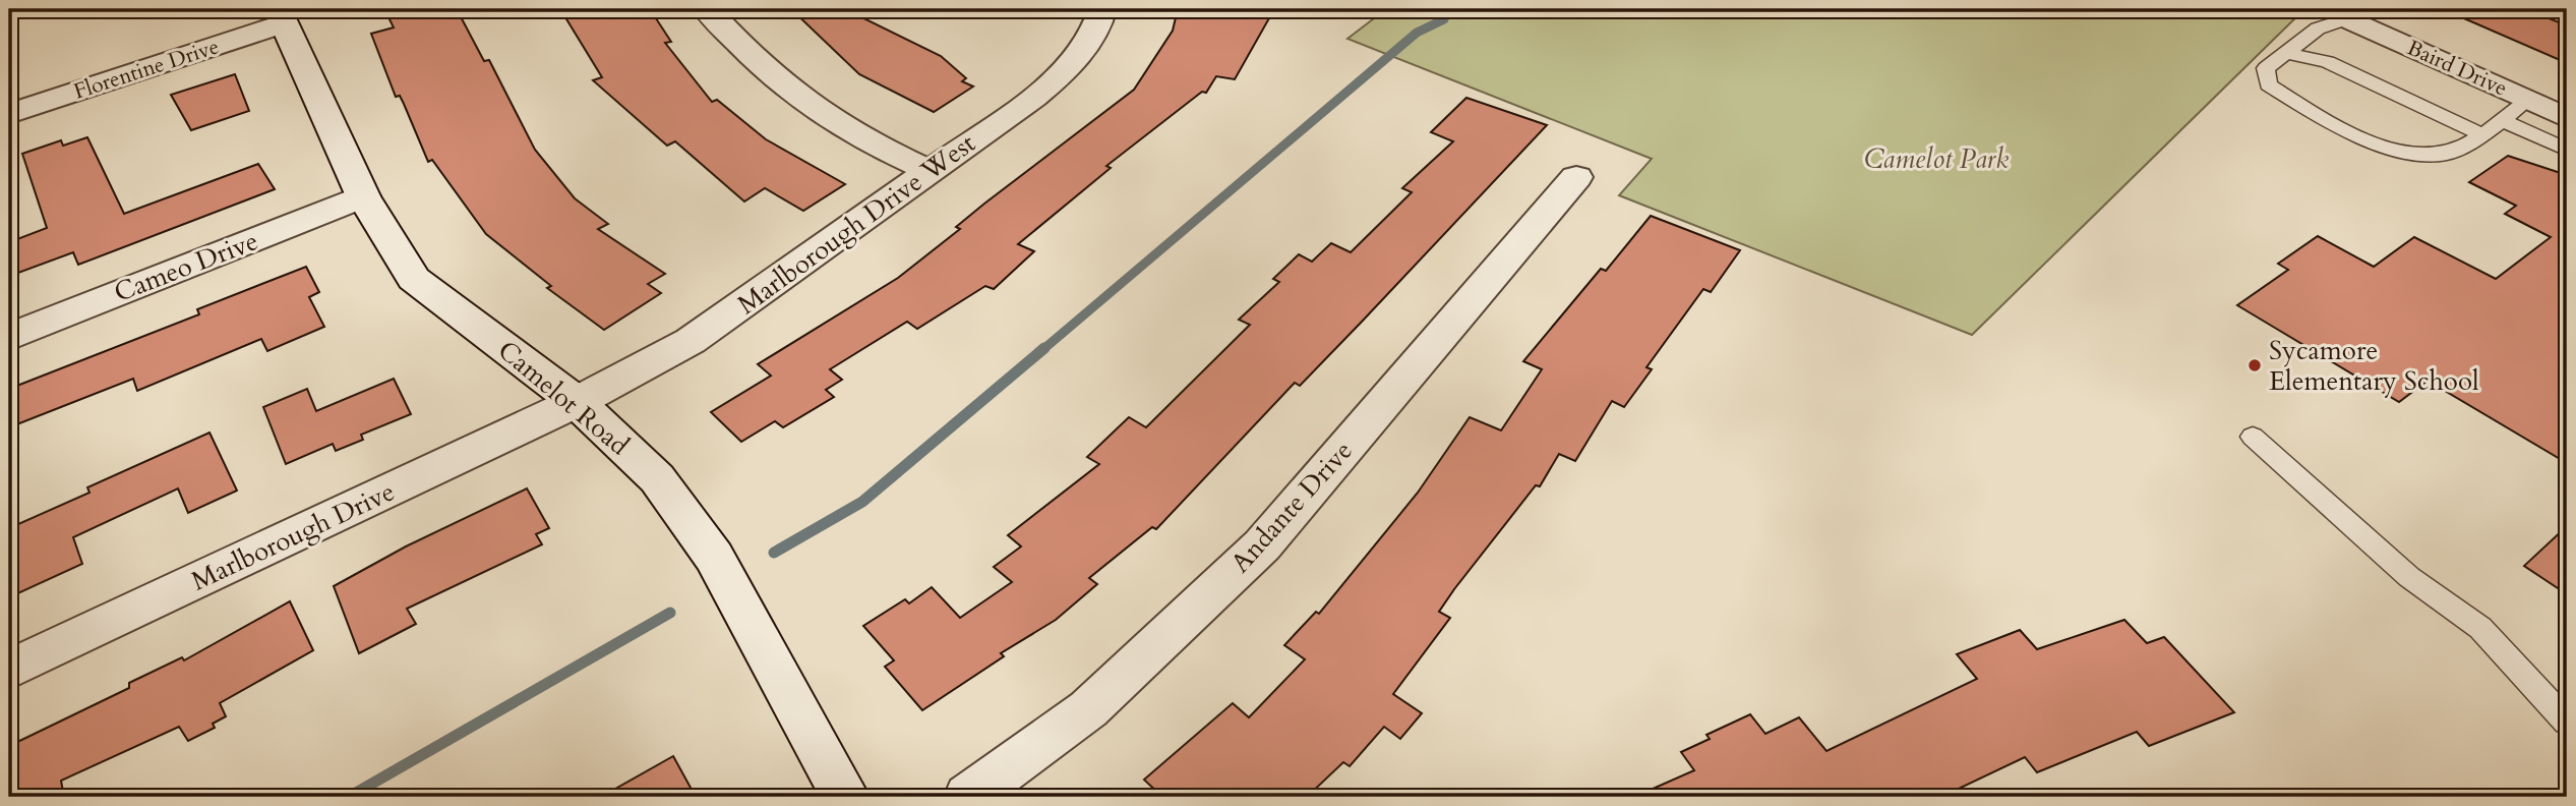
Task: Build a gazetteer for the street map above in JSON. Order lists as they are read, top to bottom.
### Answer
{
  "streets": {
    "street": [
      "Baird Drive",
      "Florentine Drive",
      "Marlborough Drive West",
      "Cameo Drive",
      "Camelot Road",
      "Andante Drive",
      "Marlborough Drive"
    ]
  },
  "crossings": [
    ["Florentine Drive", "Camelot Road"],
    ["Marlborough Drive West", "Camelot Road"],
    ["Marlborough Drive West", "Marlborough Drive"],
    ["Cameo Drive", "Camelot Road"],
    ["Camelot Road", "Marlborough Drive"]
  ],
  "parks": ["Camelot Park"],
  "places": ["Sycamore Elementary School"]
}
